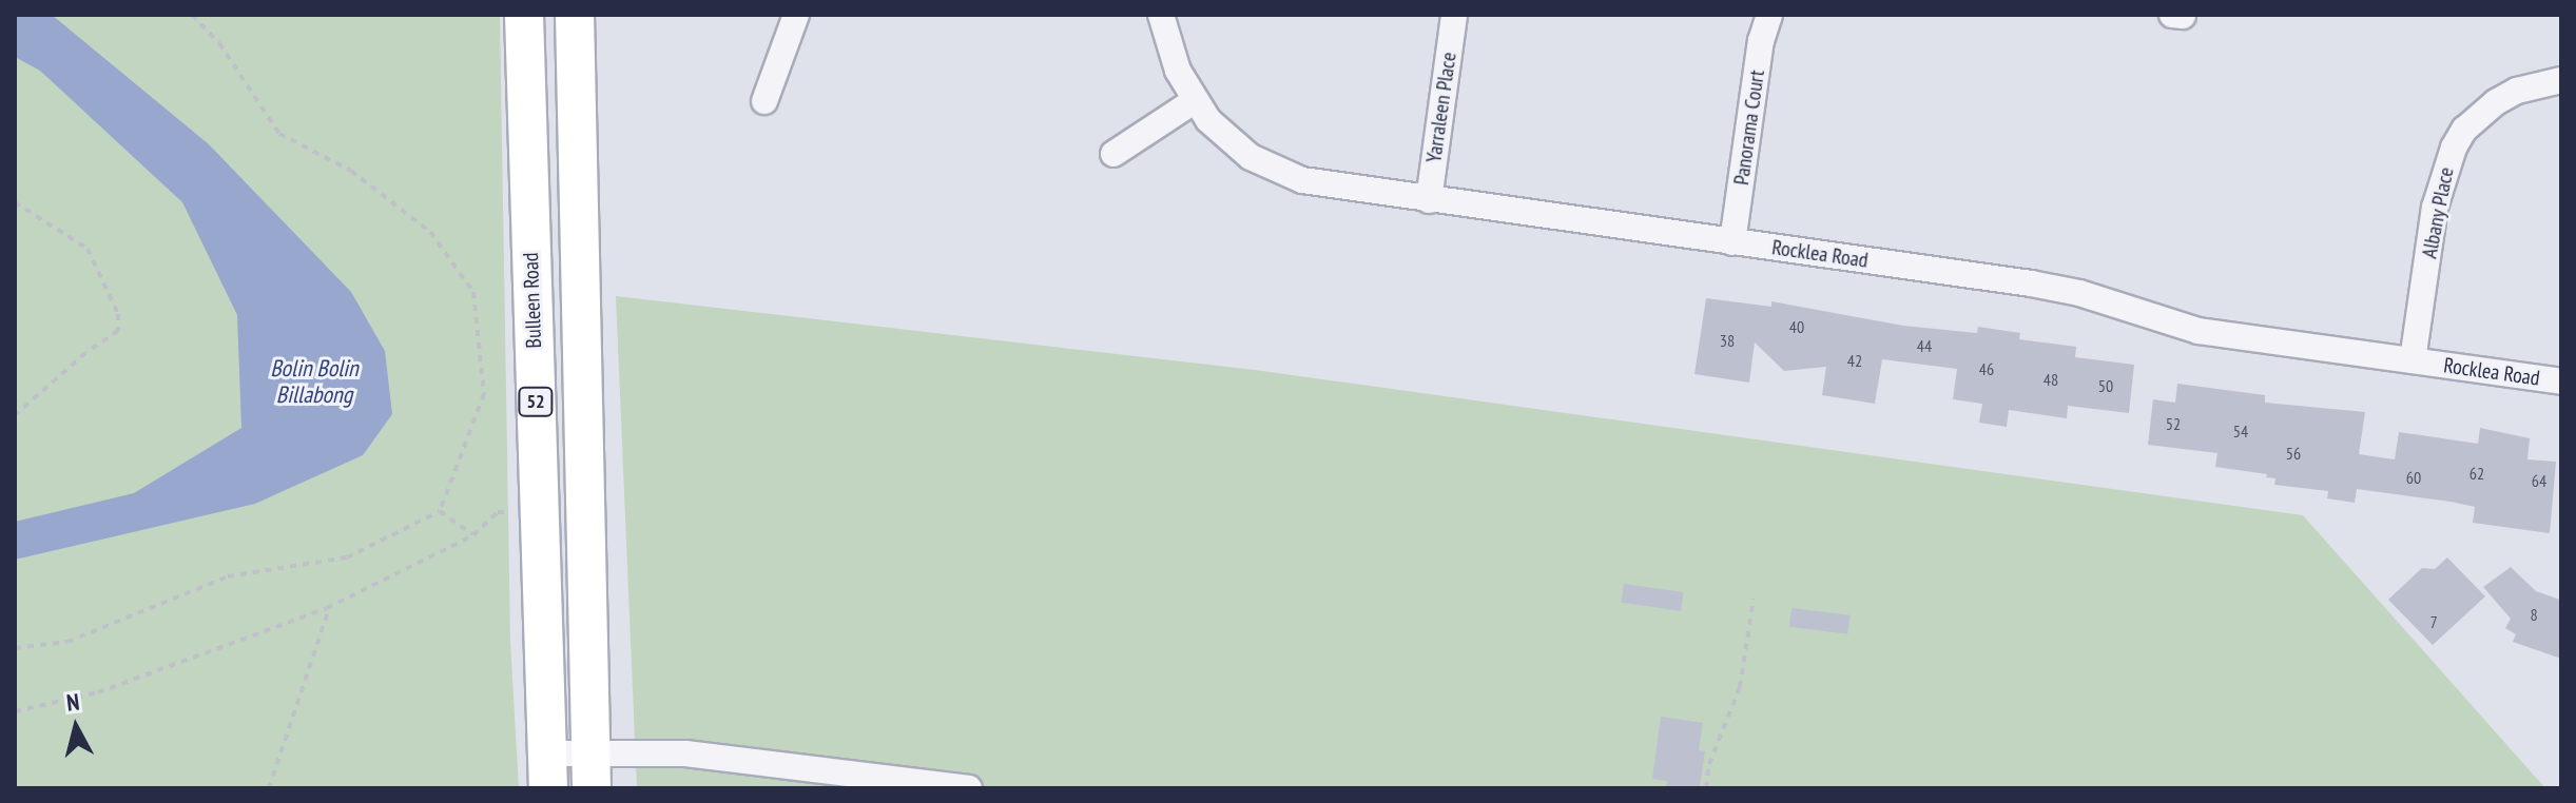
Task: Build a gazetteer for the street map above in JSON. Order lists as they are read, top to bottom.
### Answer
{
  "streets": {
    "highway": ["Bulleen Road", "52"],
    "street": [
      "Yarraleen Place",
      "Panorama Court",
      "Albany Place",
      "Rocklea Road"
    ]
  },
  "crossings": [
    ["Yarraleen Place", "Rocklea Road"],
    ["Panorama Court", "Rocklea Road"],
    ["Albany Place", "Rocklea Road"]
  ],
  "water": ["Bolin Bolin Billabong"],
  "house_numbers": [
    "40",
    "38",
    "44",
    "42",
    "46",
    "48",
    "50",
    "52",
    "54",
    "56",
    "62",
    "60",
    "64",
    "8",
    "7"
  ],
  "north": "top"
}
